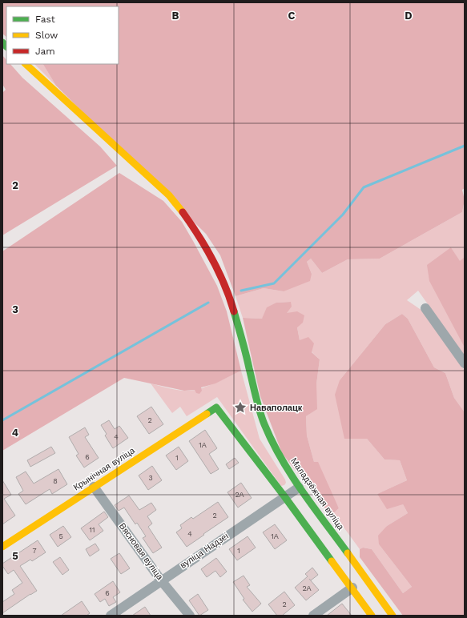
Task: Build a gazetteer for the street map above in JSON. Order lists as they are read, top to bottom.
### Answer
{
  "streets": {
    "main road": ["Крынічная вуліца", "Маладзёжная вуліца"],
    "street": ["вуліца Надзеі", "Вясновая вуліца"]
  },
  "crossings": [
    ["Крынічная вуліца", "вуліца Надзеі"],
    ["Крынічная вуліца", "Вясновая вуліца"],
    ["Маладзёжная вуліца", "вуліца Надзеі"],
    ["вуліца Надзеі", "Вясновая вуліца"]
  ],
  "places": {
    "place": ["Наваполацк"]
  },
  "house_numbers": [
    "2",
    "4",
    "1А",
    "6",
    "1",
    "3",
    "8",
    "2А",
    "2",
    "11",
    "4",
    "5",
    "1А",
    "7",
    "1",
    "2А",
    "6",
    "2"
  ],
  "legend": ["Fast", "Slow", "Jam"],
  "grid": {
    "columns": ["B", "C", "D"],
    "rows": [
      "2",
      "3",
      "4",
      "5"
    ]
  }
}
